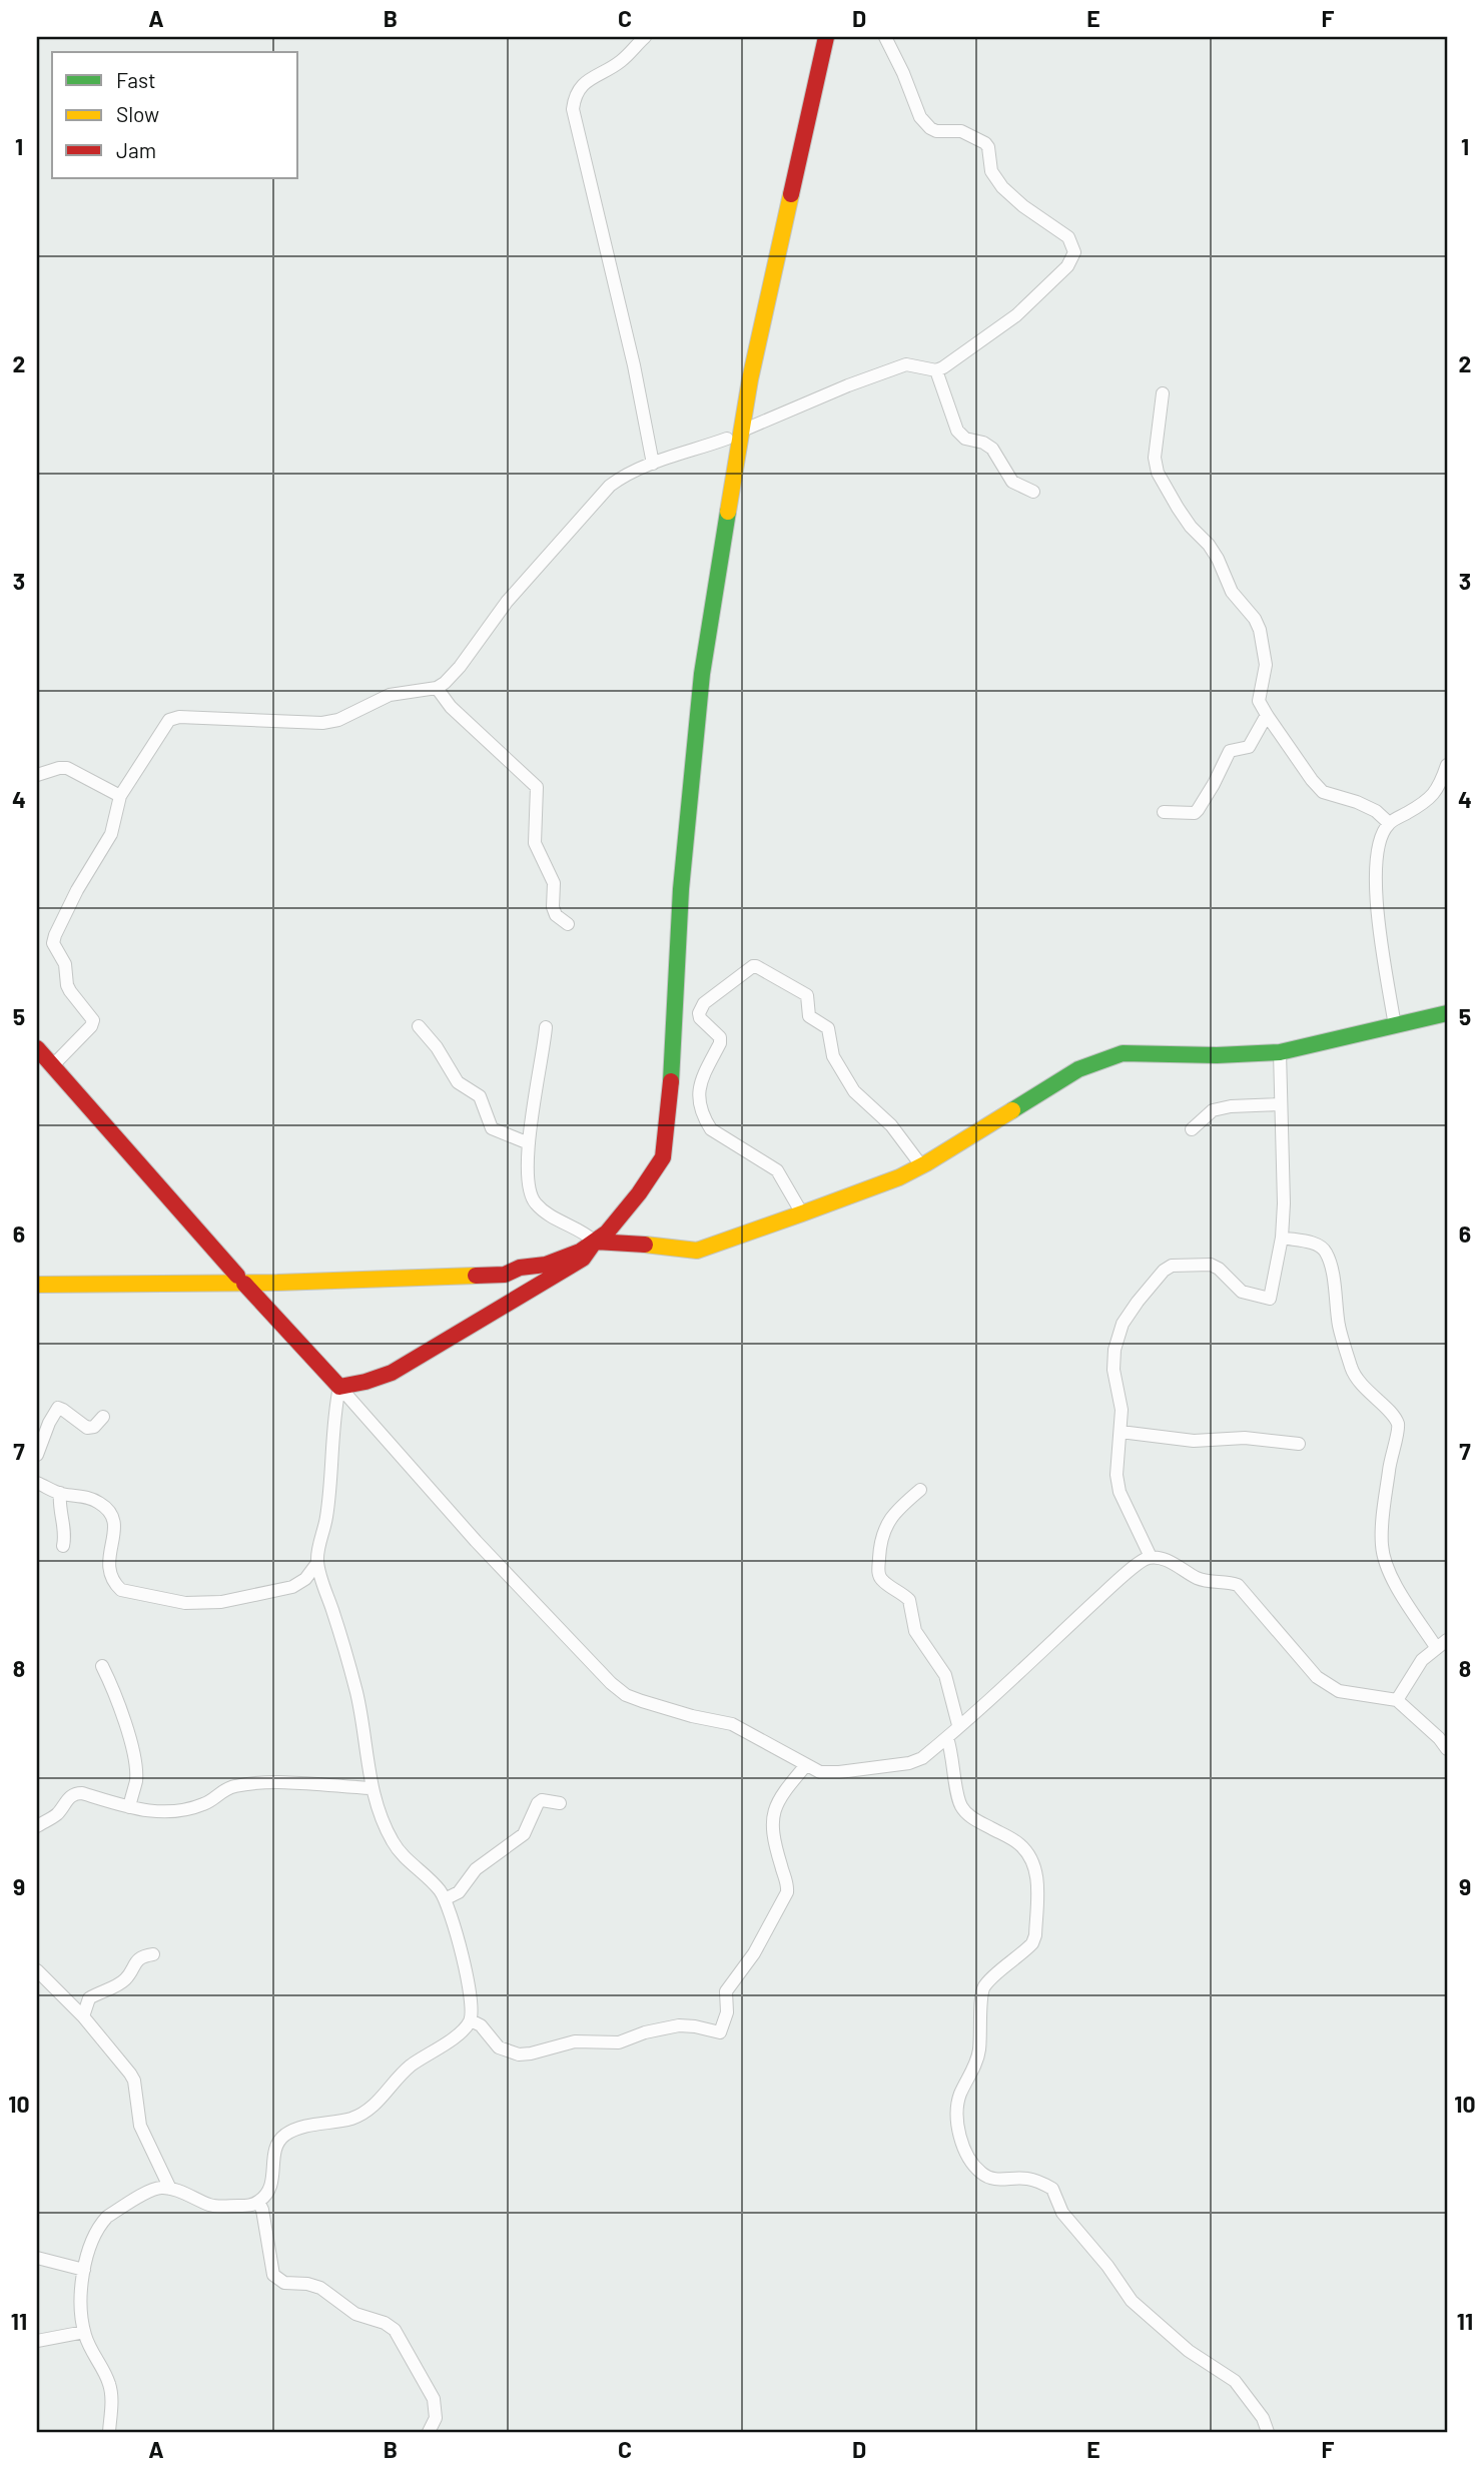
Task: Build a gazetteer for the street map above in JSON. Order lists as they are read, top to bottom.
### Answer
{
  "legend": ["Fast", "Slow", "Jam"],
  "grid": {
    "columns": [
      "A",
      "B",
      "C",
      "D",
      "E",
      "F"
    ],
    "rows": [
      "1",
      "2",
      "3",
      "4",
      "5",
      "6",
      "7",
      "8",
      "9",
      "10",
      "11"
    ]
  }
}
